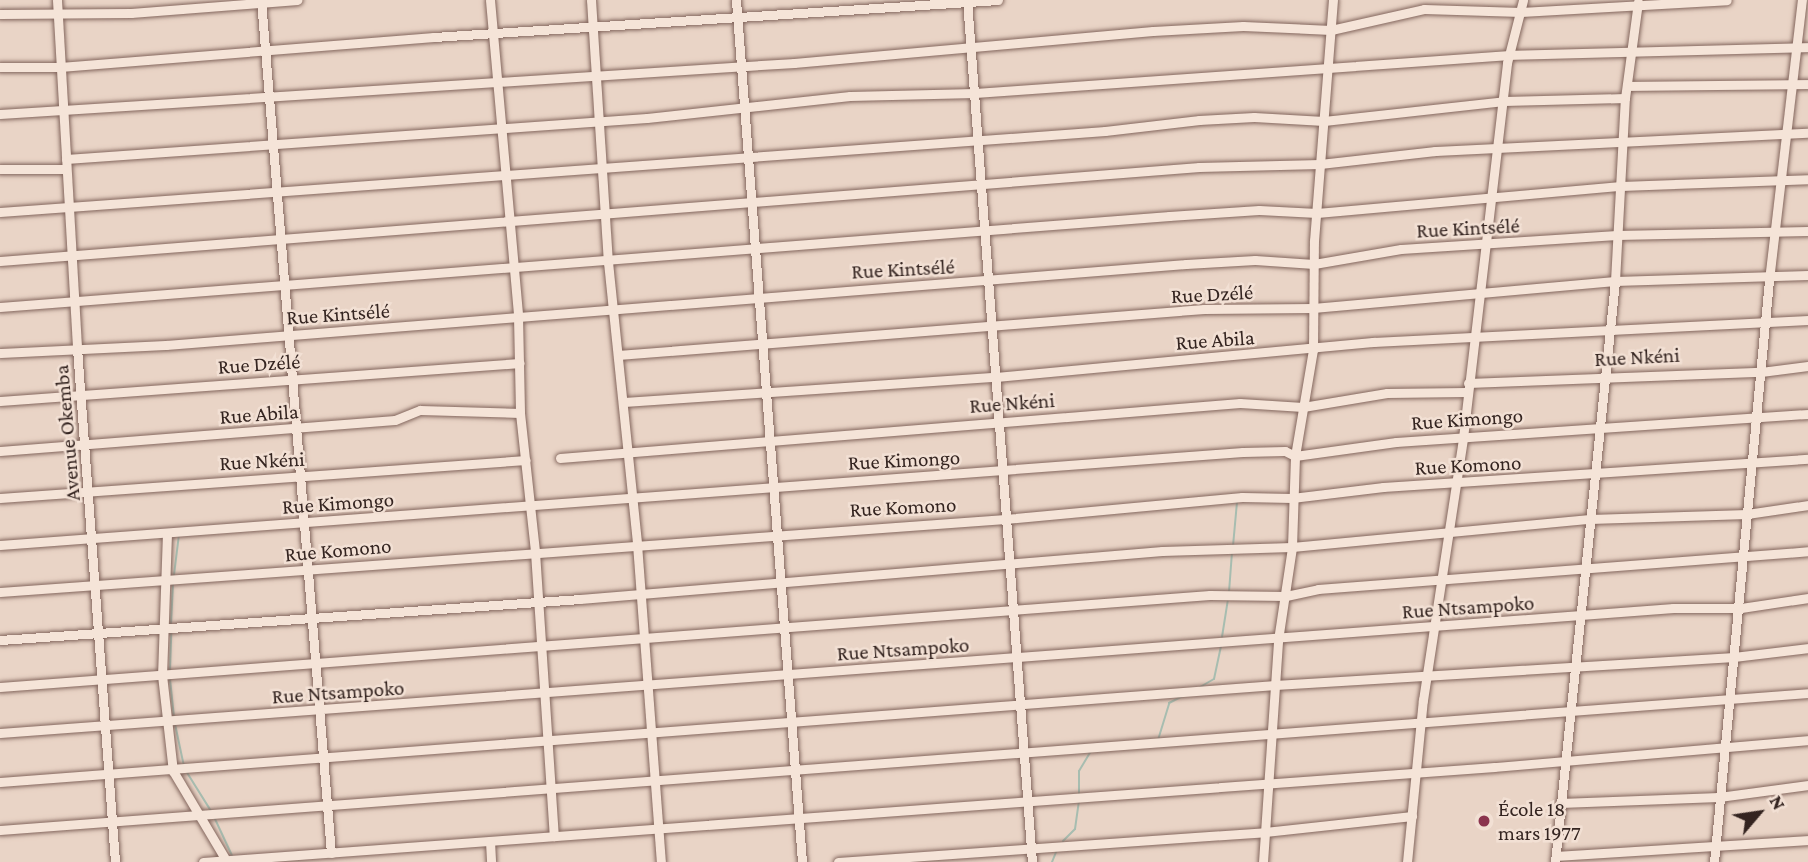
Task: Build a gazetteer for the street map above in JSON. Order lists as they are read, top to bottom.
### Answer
{
  "streets": {
    "street": [
      "Rue Kintsélé",
      "Rue Dzélé",
      "Rue Abila",
      "Rue Nkéni",
      "Rue Kimongo",
      "Avenue Okemba",
      "Rue Komono",
      "Rue Ntsampoko"
    ]
  },
  "crossings": [
    ["Rue Kintsélé", "Avenue Okemba"],
    ["Rue Dzélé", "Avenue Okemba"],
    ["Rue Abila", "Avenue Okemba"],
    ["Rue Nkéni", "Avenue Okemba"],
    ["Rue Kimongo", "Avenue Okemba"],
    ["Avenue Okemba", "Rue Komono"],
    ["Avenue Okemba", "Rue Ntsampoko"]
  ],
  "places": ["École 18 mars 1977"],
  "north": "top right"
}
